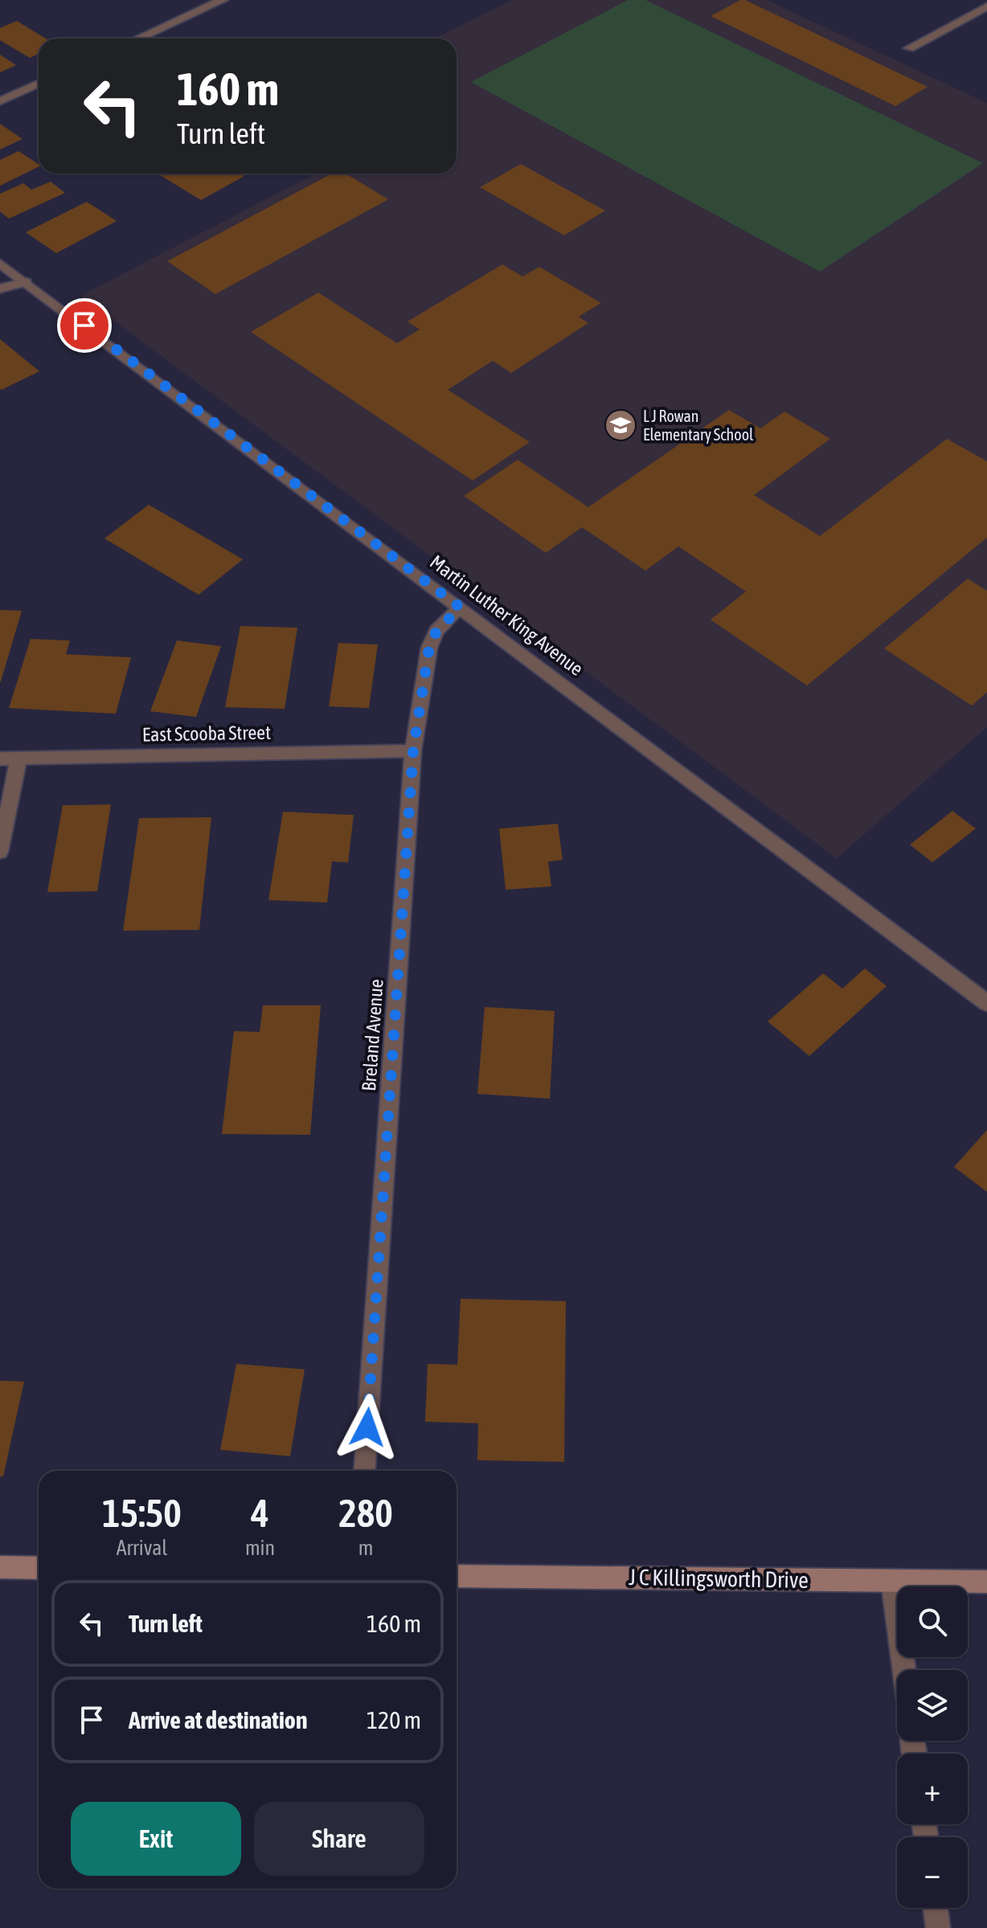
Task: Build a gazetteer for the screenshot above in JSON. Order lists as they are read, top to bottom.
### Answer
{
  "streets": {
    "main road": ["J C Killingsworth Drive"],
    "street": ["Martin Luther King Avenue", "East Scooba Street", "Breland Avenue"]
  },
  "crossings": [
    ["Martin Luther King Avenue", "Breland Avenue"],
    ["East Scooba Street", "Breland Avenue"]
  ],
  "places": {
    "school or university": ["L J Rowan Elementary School"]
  },
  "page": {
    "turn": ["160 m", "Turn left"],
    "eta": [
      "15:50",
      "Arrival",
      "4",
      "min",
      "280",
      "m"
    ],
    "list": [
      {
        "name": "Turn left",
        "value": "160 m"
      },
      {
        "name": "Arrive at destination",
        "value": "120 m"
      }
    ],
    "map_buttons": ["+", "−"],
    "buttons": ["Exit", "Share"]
  }
}
